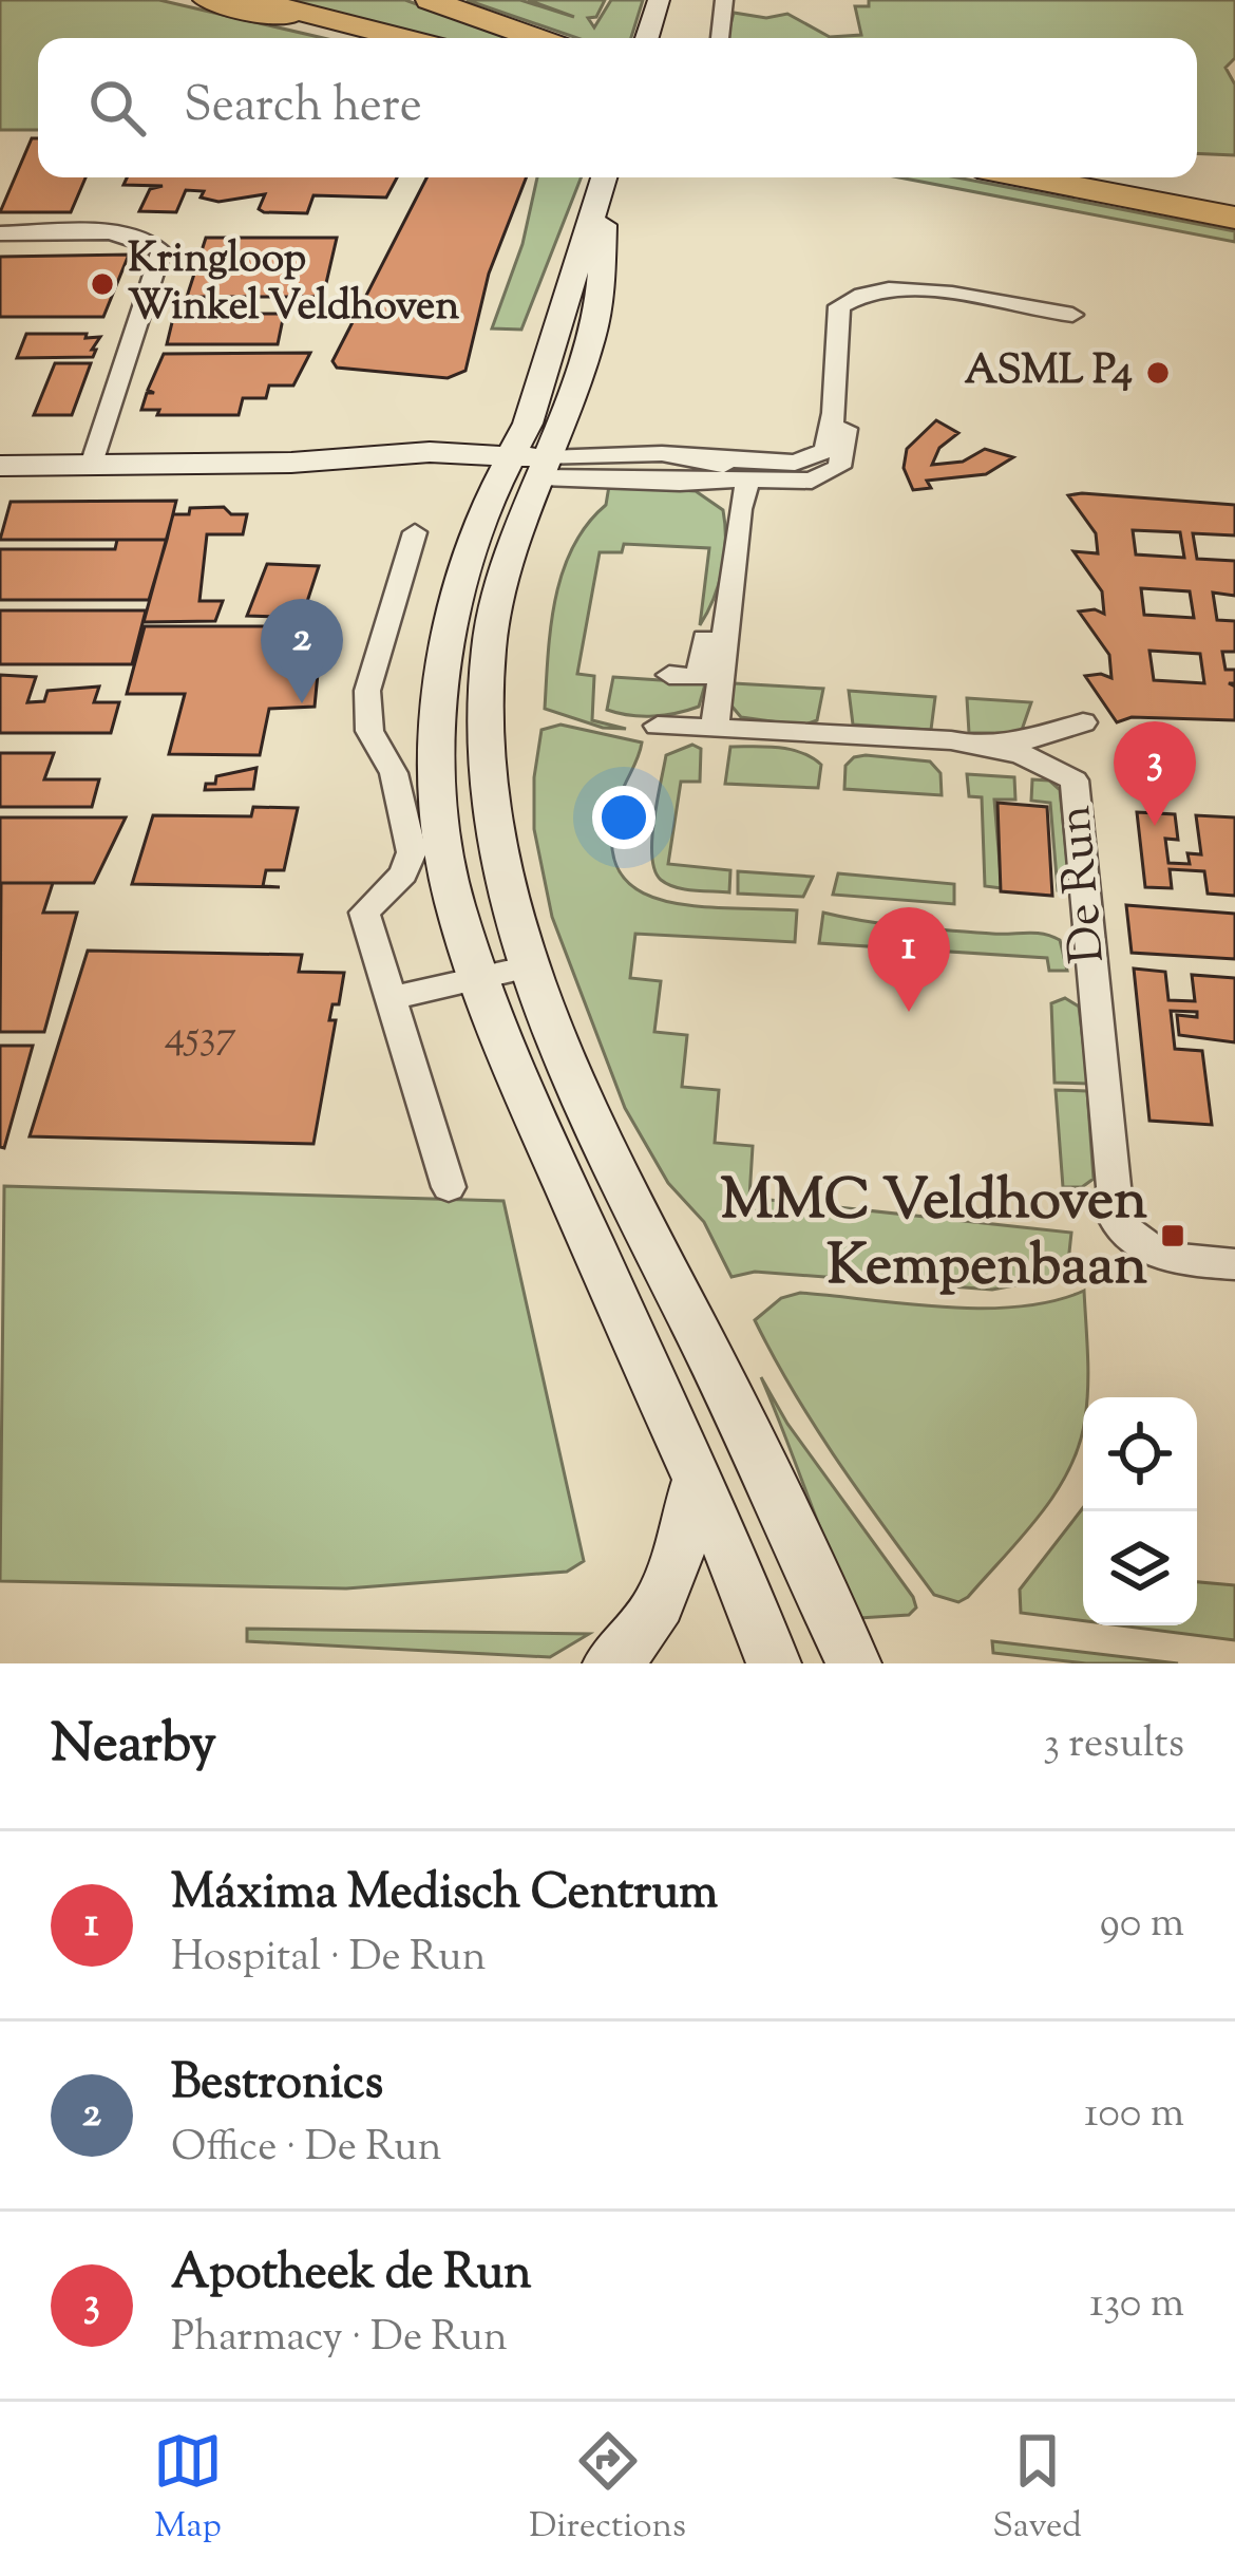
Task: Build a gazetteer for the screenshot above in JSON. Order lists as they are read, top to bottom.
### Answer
{
  "streets": {
    "street": ["De Run"]
  },
  "places": {
    "other": ["Kringloop Winkel Veldhoven", "ASML P4"],
    "transit": ["MMC Veldhoven Kempenbaan"]
  },
  "house_numbers": ["4537"],
  "page": {
    "search": "Search here",
    "pins": ["2", "3", "1"],
    "heading": ["Nearby", "3 results"],
    "list": [
      {
        "mark": "1",
        "name": "Máxima Medisch Centrum",
        "note": "Hospital · De Run",
        "value": "90 m"
      },
      {
        "mark": "2",
        "name": "Bestronics",
        "note": "Office · De Run",
        "value": "100 m"
      },
      {
        "mark": "3",
        "name": "Apotheek de Run",
        "note": "Pharmacy · De Run",
        "value": "130 m"
      }
    ],
    "nav": ["Map", "Directions", "Saved"]
  }
}
